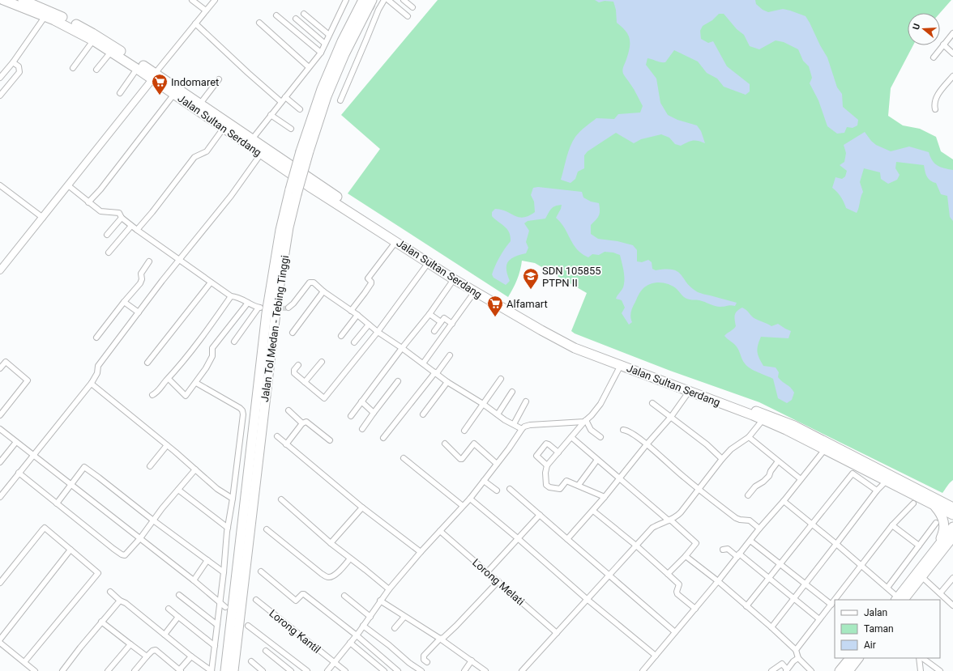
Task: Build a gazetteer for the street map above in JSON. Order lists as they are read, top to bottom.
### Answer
{
  "streets": {
    "highway": ["Jalan Sultan Serdang", "Jalan Tol Medan - Tebing Tinggi"],
    "street": ["Lorong Melati", "Lorong Kantil"]
  },
  "places": {
    "supermarket": ["Indomaret", "Alfamart"],
    "school or university": ["SDN 105855 PTPN II"]
  },
  "legend": ["Jalan", "Taman", "Air"],
  "north": "left"
}
